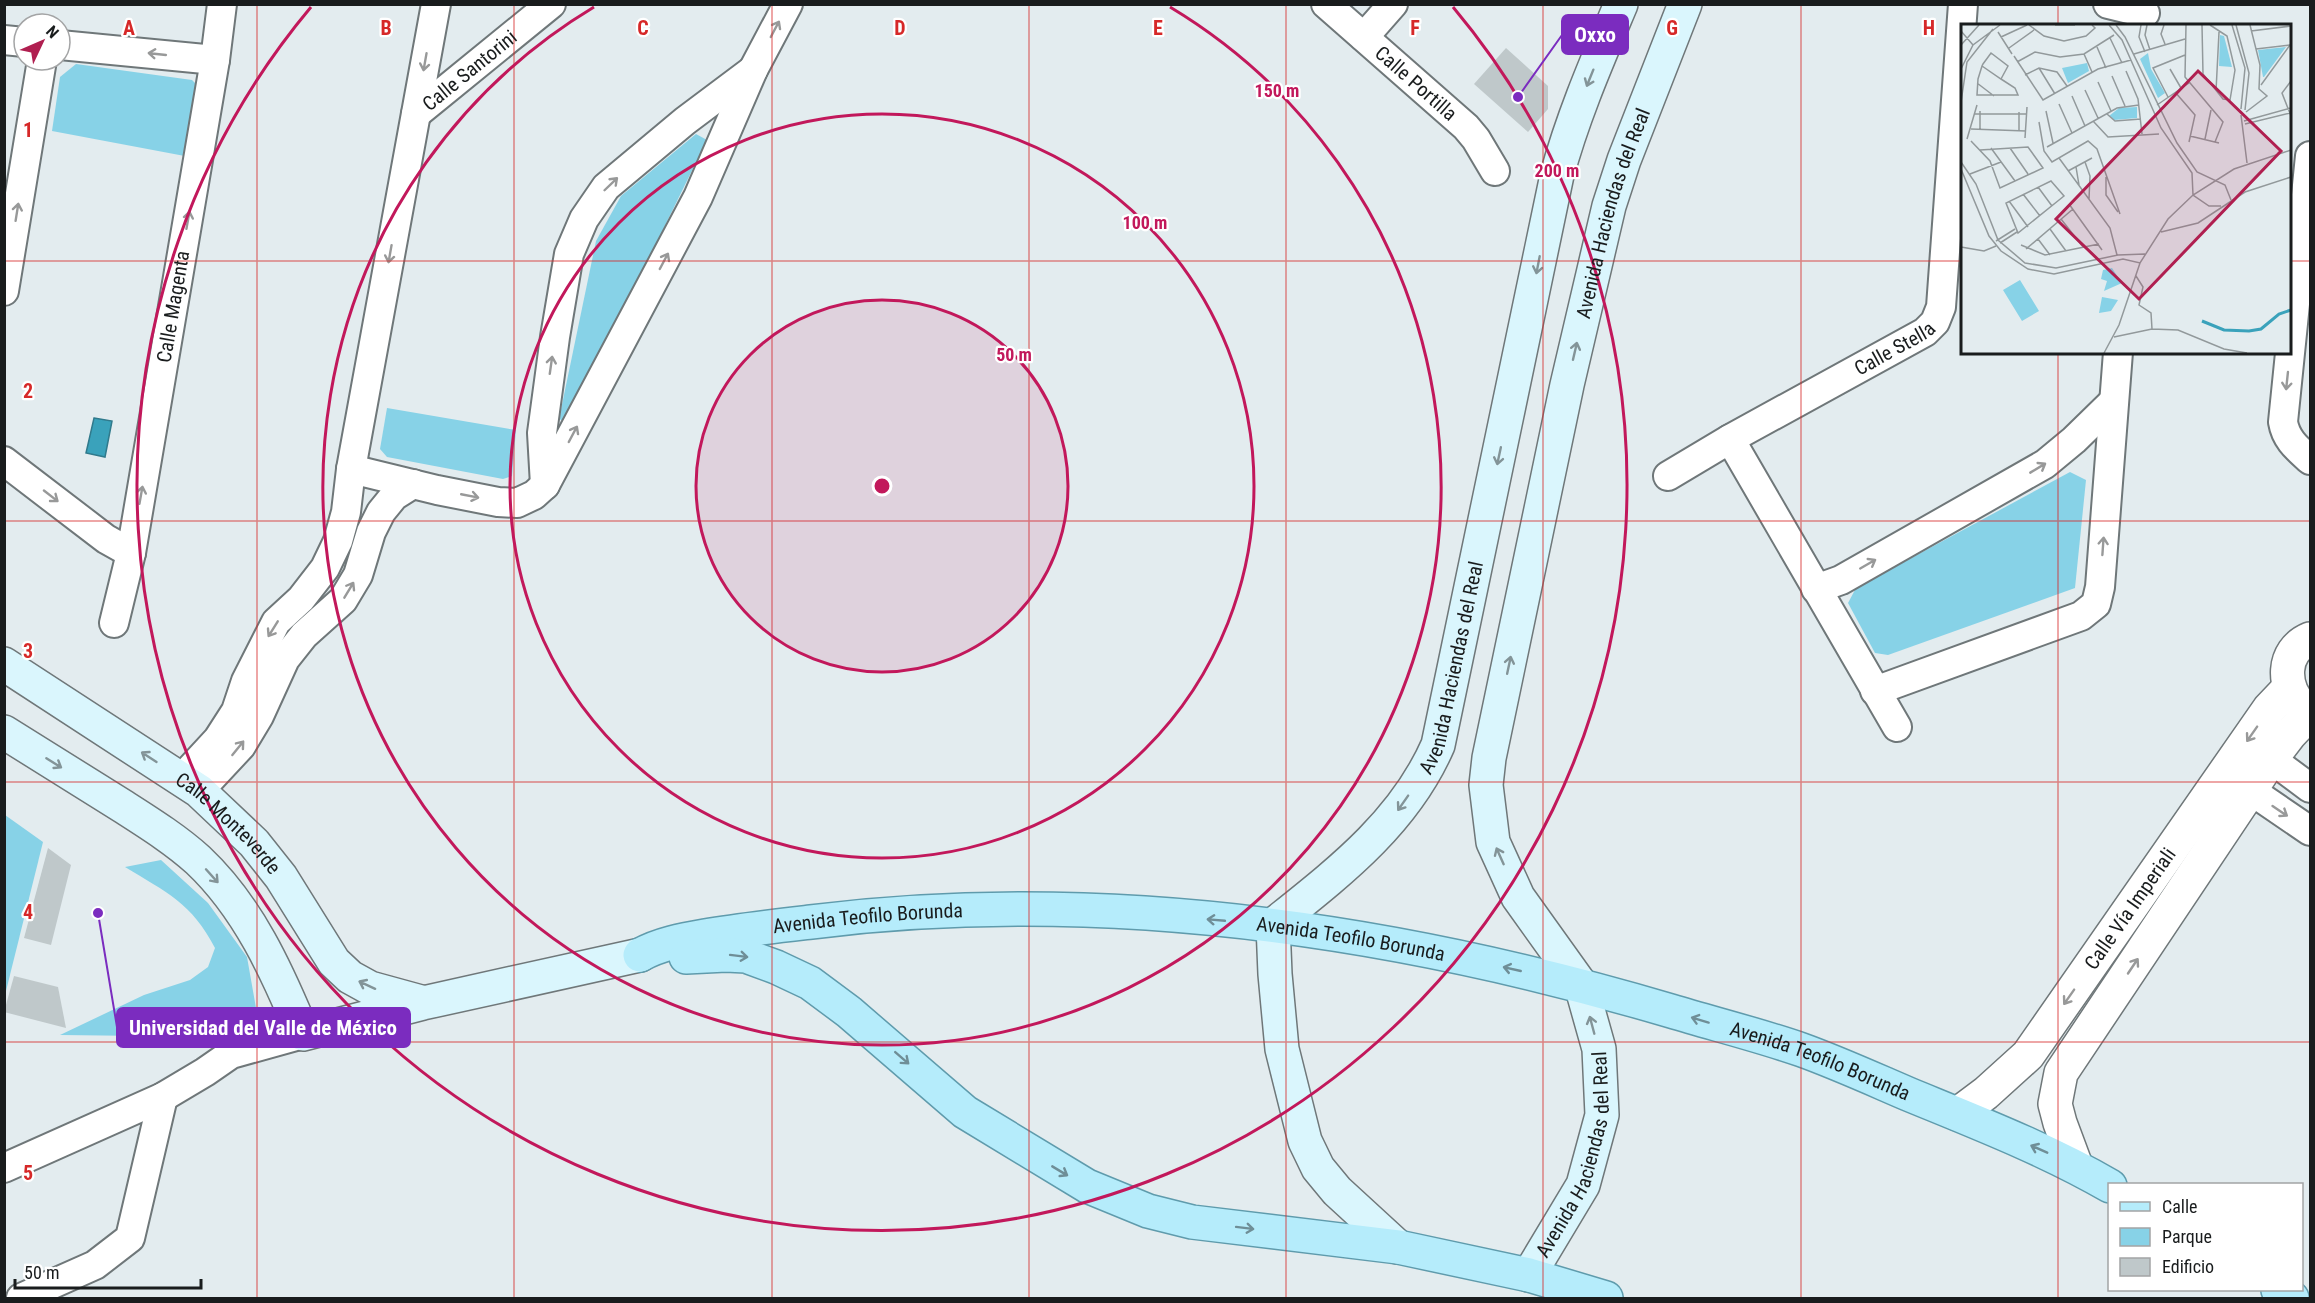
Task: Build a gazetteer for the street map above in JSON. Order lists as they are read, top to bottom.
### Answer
{
  "streets": {
    "main road": ["Avenida Haciendas del Real", "Calle Monteverde", "Avenida Teofilo Borunda"],
    "street": [
      "Calle Santorini",
      "Calle Portilla",
      "Calle Magenta",
      "Calle Stella",
      "Calle Vía Imperiali"
    ]
  },
  "crossings": [
    ["Avenida Haciendas del Real", "Avenida Teofilo Borunda"],
    ["Calle Vía Imperiali", "Avenida Teofilo Borunda"]
  ],
  "places": ["Oxxo", "Universidad del Valle de México"],
  "legend": ["Calle", "Parque", "Edificio"],
  "scale_bar": "50 m",
  "north": "top right",
  "grid": {
    "columns": [
      "A",
      "B",
      "C",
      "D",
      "E",
      "F",
      "G",
      "H"
    ],
    "rows": [
      "1",
      "2",
      "3",
      "4",
      "5"
    ]
  },
  "rings": [
    "150 m",
    "200 m",
    "100 m",
    "50 m"
  ]
}
